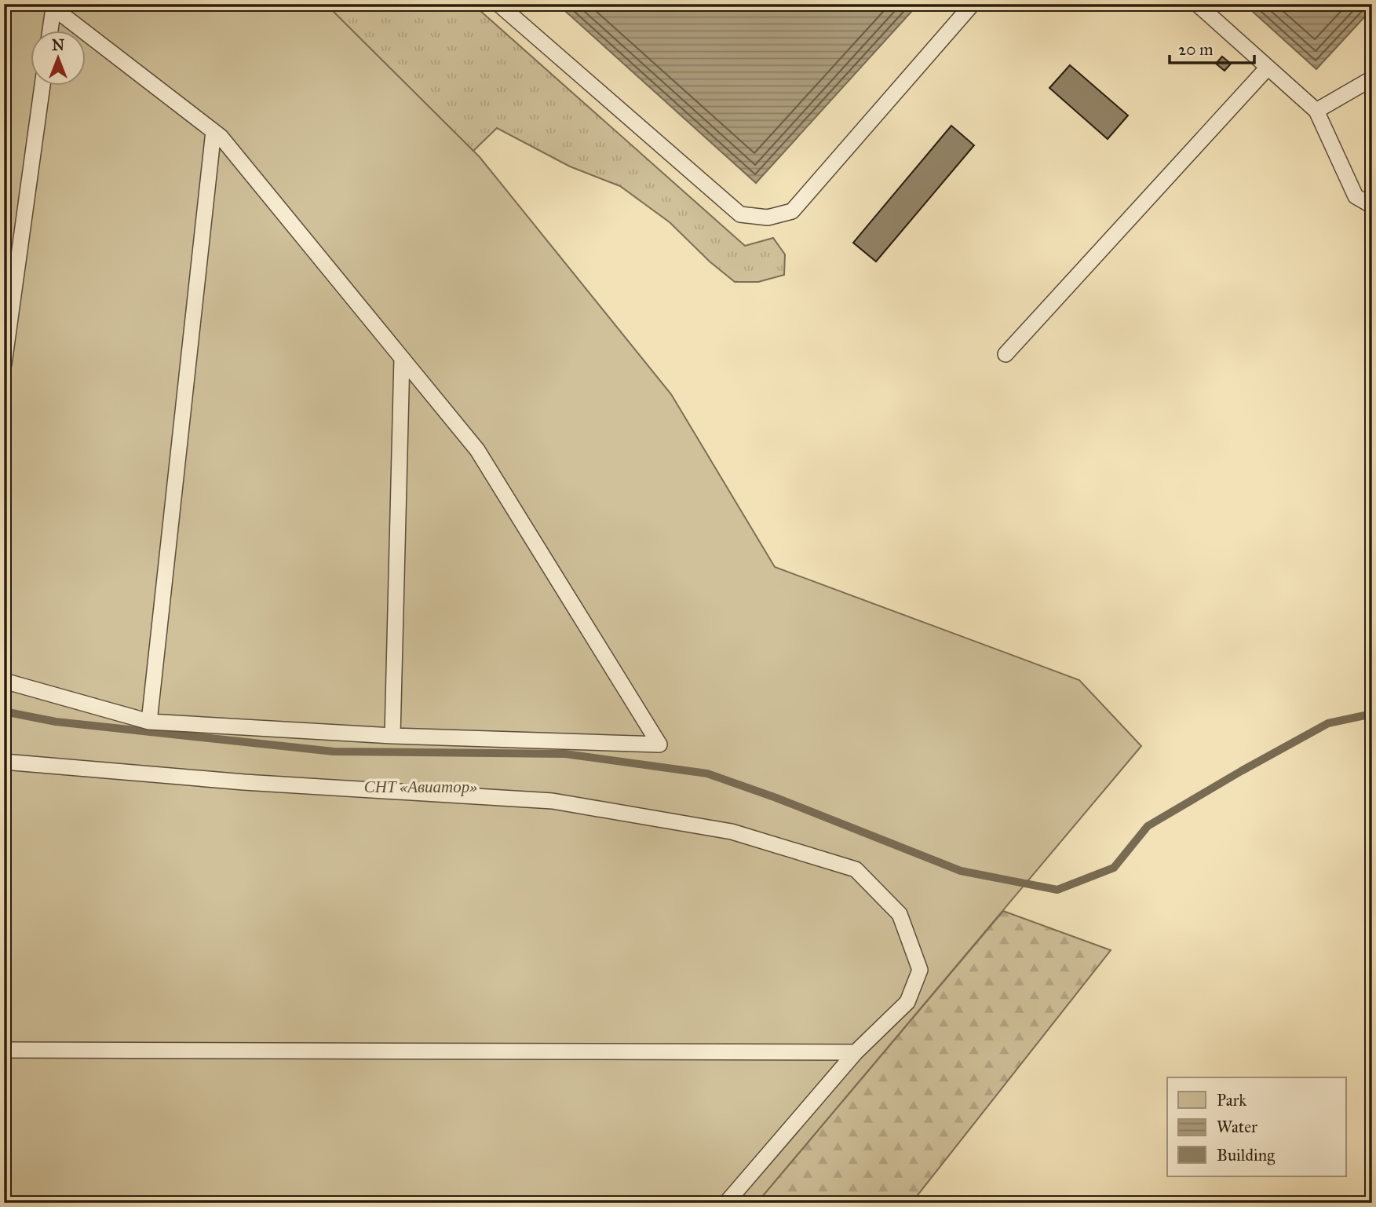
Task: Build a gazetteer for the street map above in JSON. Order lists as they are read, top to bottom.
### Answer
{
  "parks": ["СНТ «Авиатор»"],
  "legend": ["Park", "Water", "Building"],
  "scale_bar": "20 m",
  "north": "top"
}
